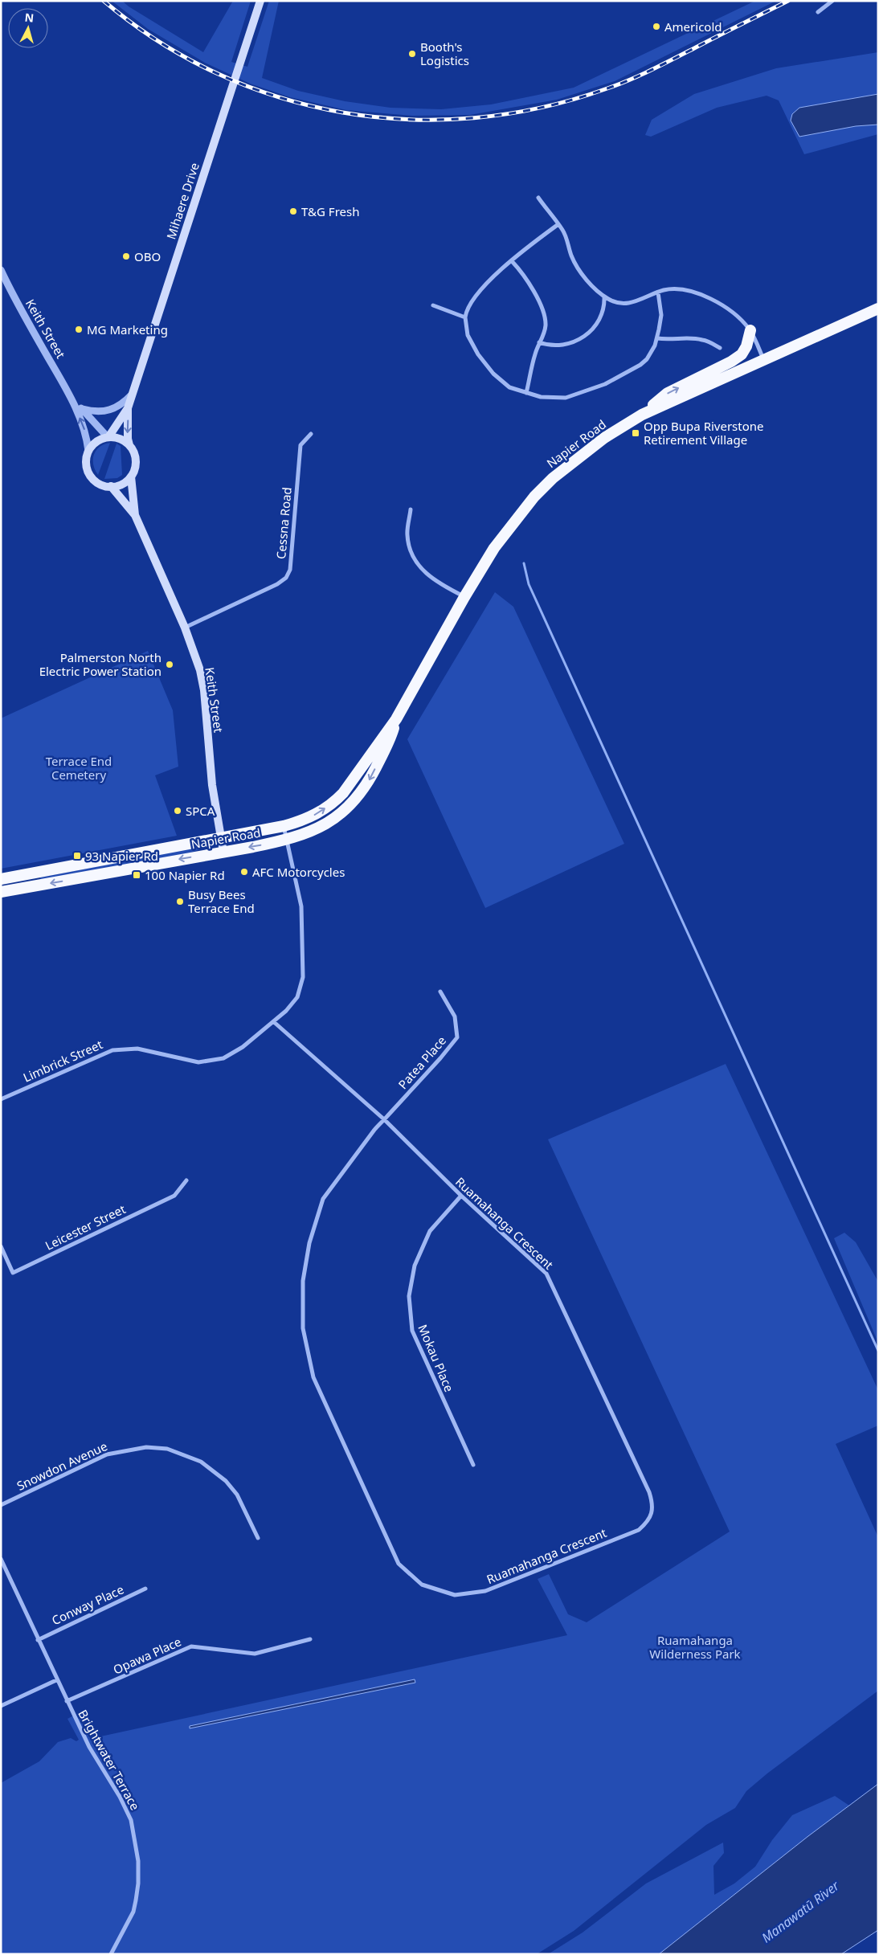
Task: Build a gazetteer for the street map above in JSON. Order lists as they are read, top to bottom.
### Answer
{
  "streets": {
    "highway": ["Napier Road"],
    "main road": ["Mihaere Drive", "Keith Street"],
    "street": [
      "Cessna Road",
      "Limbrick Street",
      "Patea Place",
      "Ruamahanga Crescent",
      "Leicester Street",
      "Mokau Place",
      "Snowdon Avenue",
      "Conway Place",
      "Opawa Place",
      "Brightwater Terrace"
    ]
  },
  "crossings": [
    ["Mihaere Drive", "Keith Street"],
    ["Keith Street", "Napier Road"],
    ["Keith Street", "Cessna Road"],
    ["Napier Road", "Limbrick Street"],
    ["Limbrick Street", "Ruamahanga Crescent"],
    ["Patea Place", "Ruamahanga Crescent"],
    ["Ruamahanga Crescent", "Mokau Place"],
    ["Conway Place", "Brightwater Terrace"],
    ["Opawa Place", "Brightwater Terrace"]
  ],
  "water": ["Manawatū River"],
  "parks": ["Terrace End Cemetery", "Ruamahanga Wilderness Park"],
  "places": {
    "other": [
      "Americold",
      "Booth's Logistics",
      "T&G Fresh",
      "OBO",
      "MG Marketing",
      "Palmerston North Electric Power Station",
      "SPCA",
      "AFC Motorcycles",
      "Busy Bees Terrace End"
    ],
    "transit": ["Opp Bupa Riverstone Retirement Village", "93 Napier Rd", "100 Napier Rd"]
  },
  "north": "top"
}
